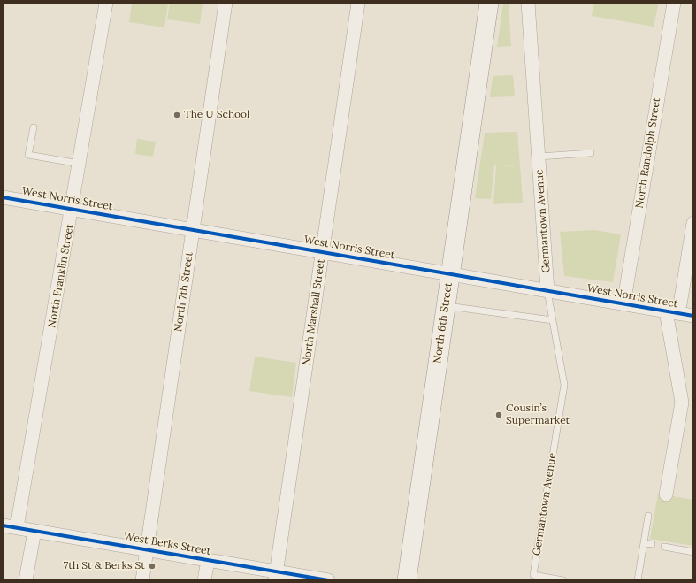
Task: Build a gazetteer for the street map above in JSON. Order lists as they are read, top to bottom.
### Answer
{
  "streets": {
    "main road": ["North 6th Street"],
    "street": [
      "North Randolph Street",
      "West Norris Street",
      "Germantown Avenue",
      "North Franklin Street",
      "North 7th Street",
      "North Marshall Street",
      "West Berks Street"
    ]
  },
  "crossings": [
    ["North Randolph Street", "West Norris Street"],
    ["West Norris Street", "Germantown Avenue"],
    ["West Norris Street", "North Franklin Street"],
    ["West Norris Street", "North 7th Street"],
    ["West Norris Street", "North Marshall Street"],
    ["West Norris Street", "North 6th Street"],
    ["North Franklin Street", "West Berks Street"],
    ["North 7th Street", "West Berks Street"],
    ["North Marshall Street", "West Berks Street"]
  ],
  "places": ["The U School", "Cousin’s Supermarket", "7th St & Berks St"]
}
